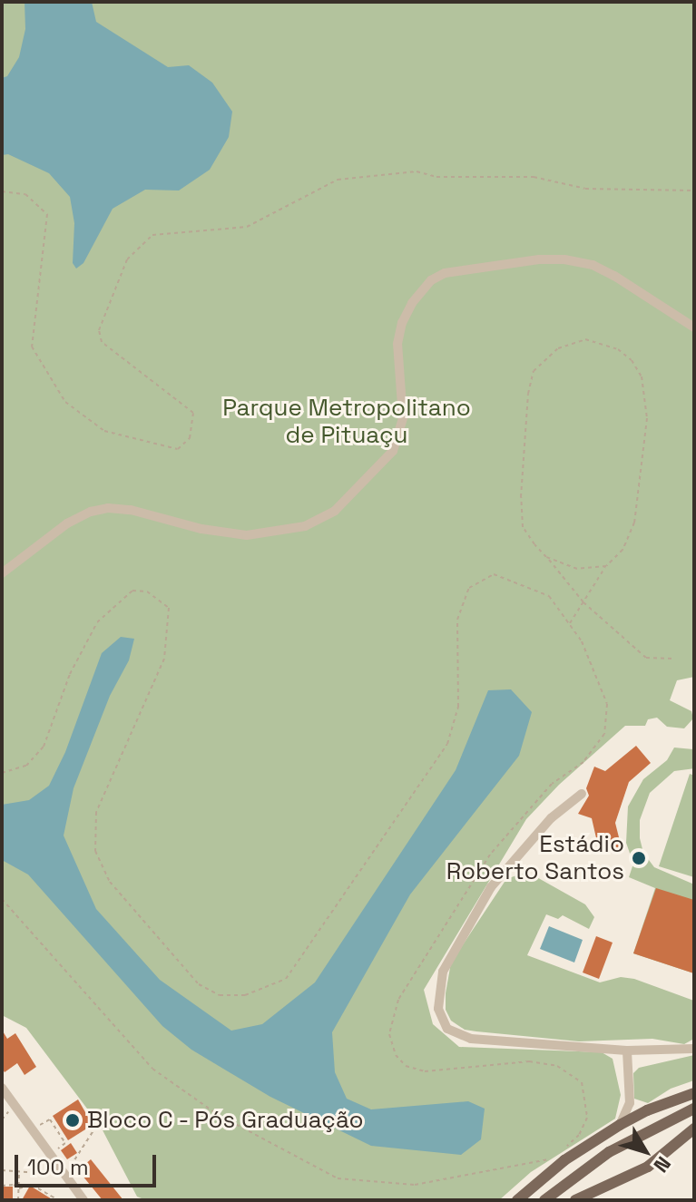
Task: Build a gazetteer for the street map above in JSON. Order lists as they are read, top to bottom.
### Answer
{
  "parks": ["Parque Metropolitano de Pituaçu"],
  "places": ["Estádio Roberto Santos", "Bloco C - Pós Graduação"],
  "scale_bar": "100 m",
  "north": "bottom right"
}
